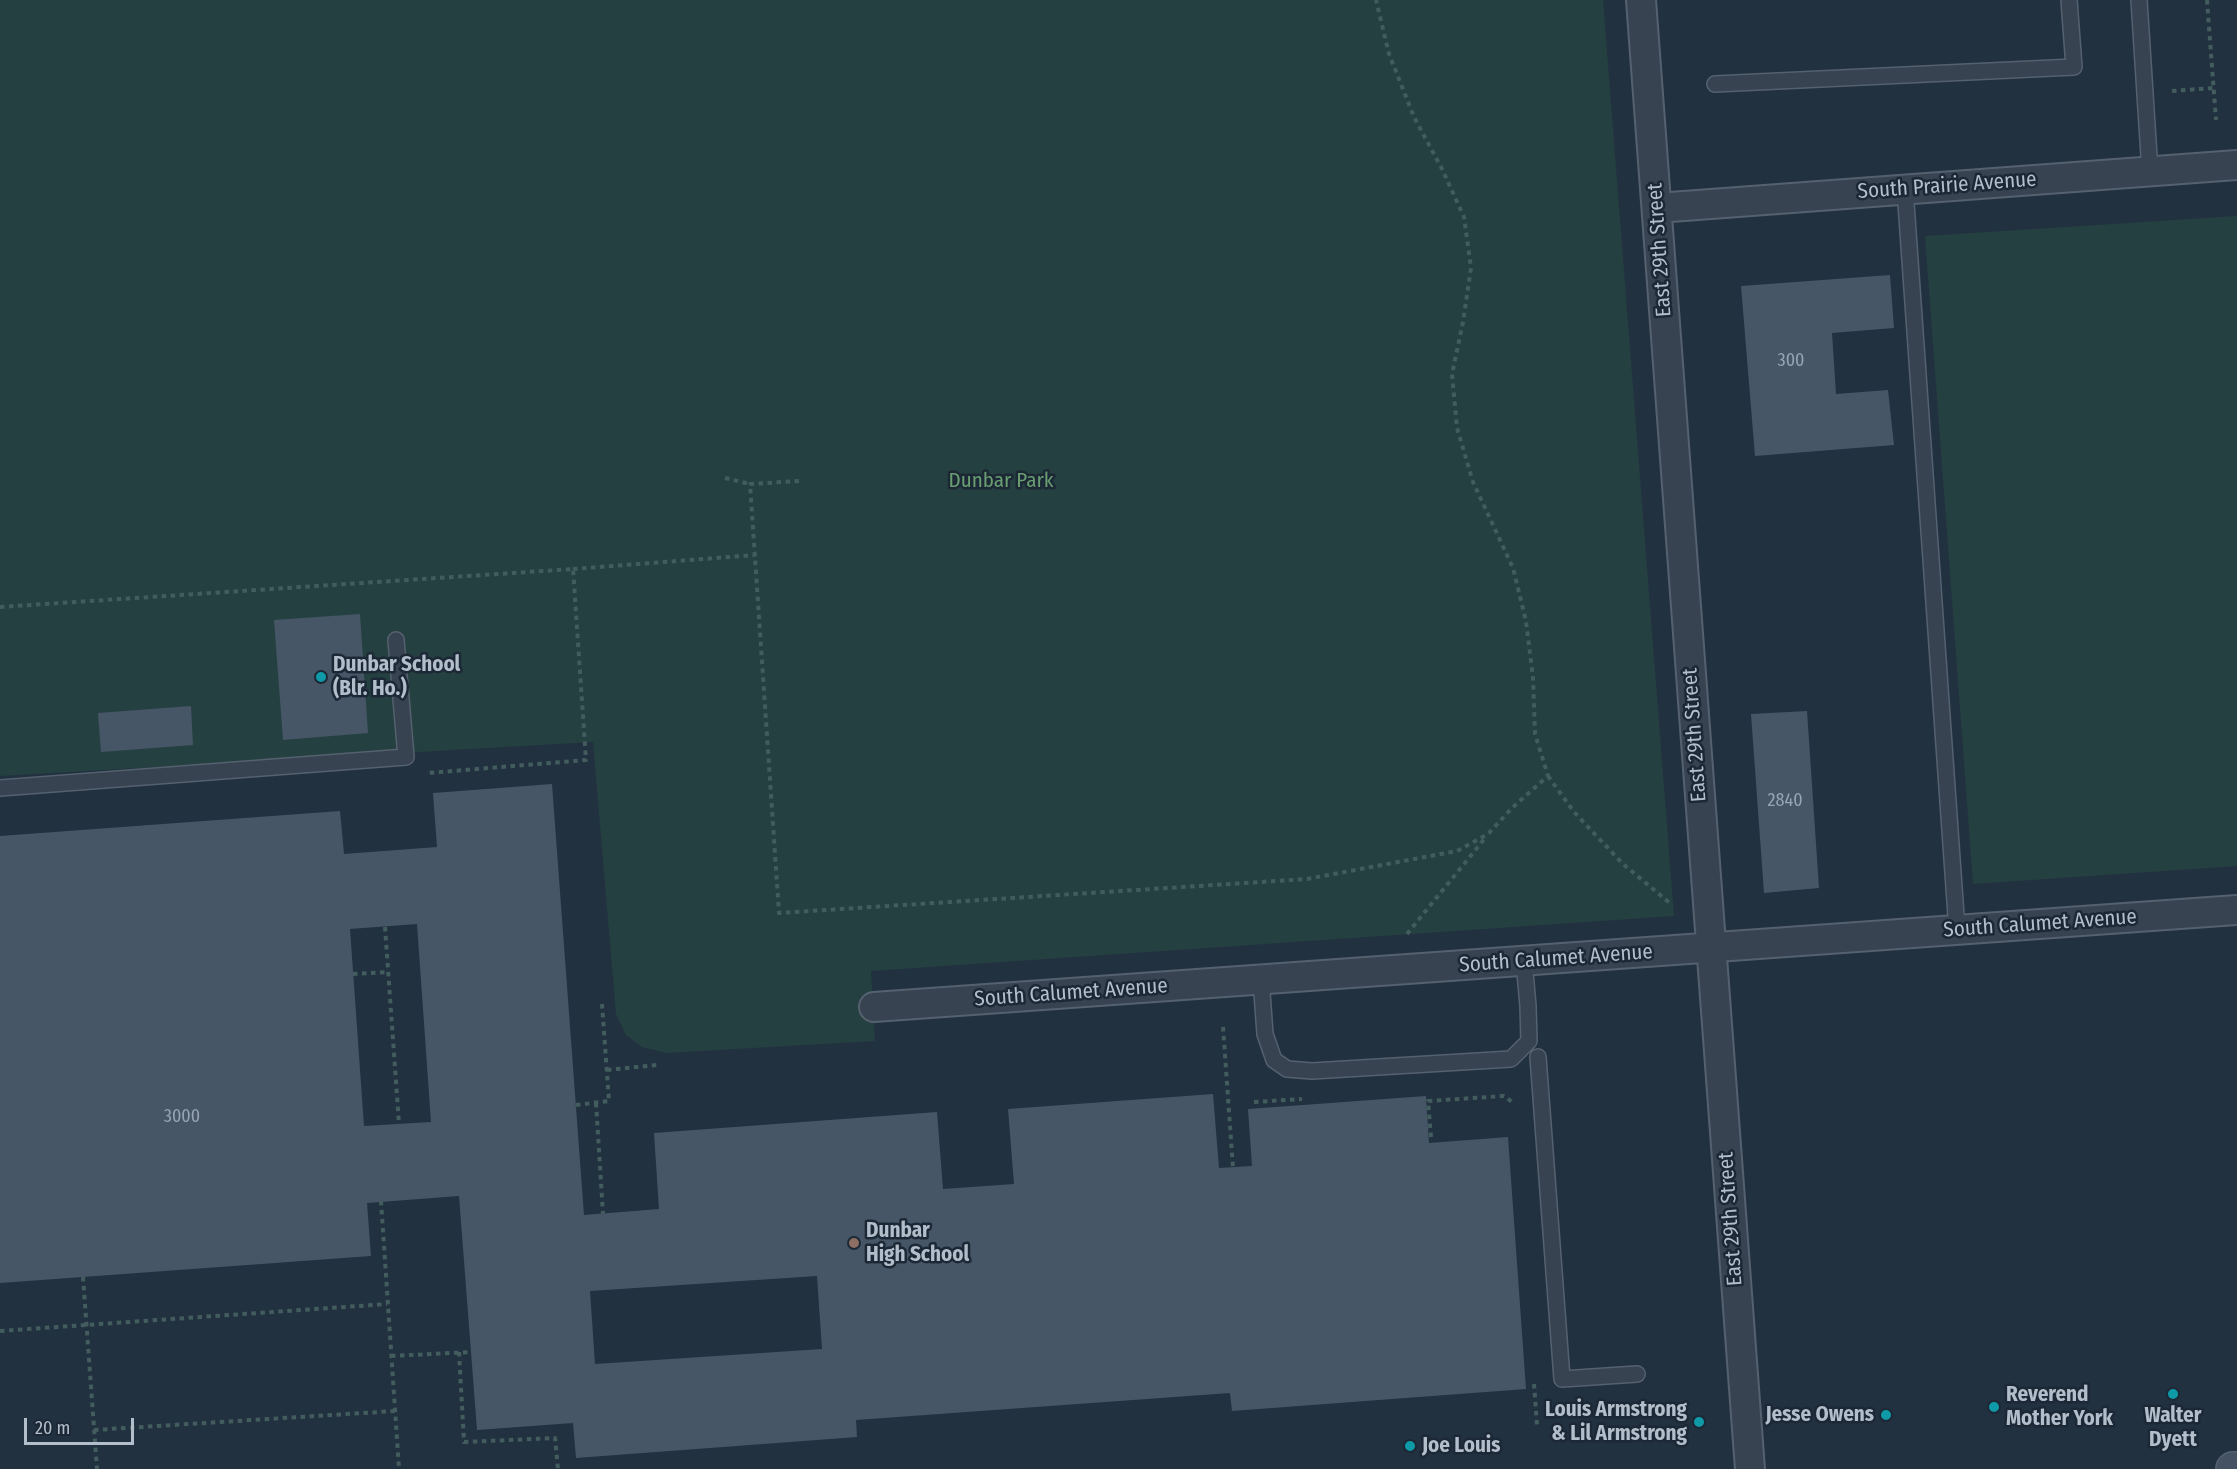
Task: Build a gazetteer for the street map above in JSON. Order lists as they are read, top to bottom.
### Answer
{
  "streets": {
    "street": ["South Prairie Avenue", "East 29th Street", "South Calumet Avenue"]
  },
  "crossings": [
    ["South Prairie Avenue", "East 29th Street"],
    ["East 29th Street", "South Calumet Avenue"]
  ],
  "parks": ["Dunbar Park"],
  "places": [
    "Dunbar School (Blr. Ho.)",
    "Dunbar High School",
    "Walter Dyett",
    "Reverend Mother York",
    "Jesse Owens",
    "Louis Armstrong & Lil Armstrong",
    "Joe Louis"
  ],
  "house_numbers": ["300", "2840", "3000"],
  "scale_bar": "20 m"
}
